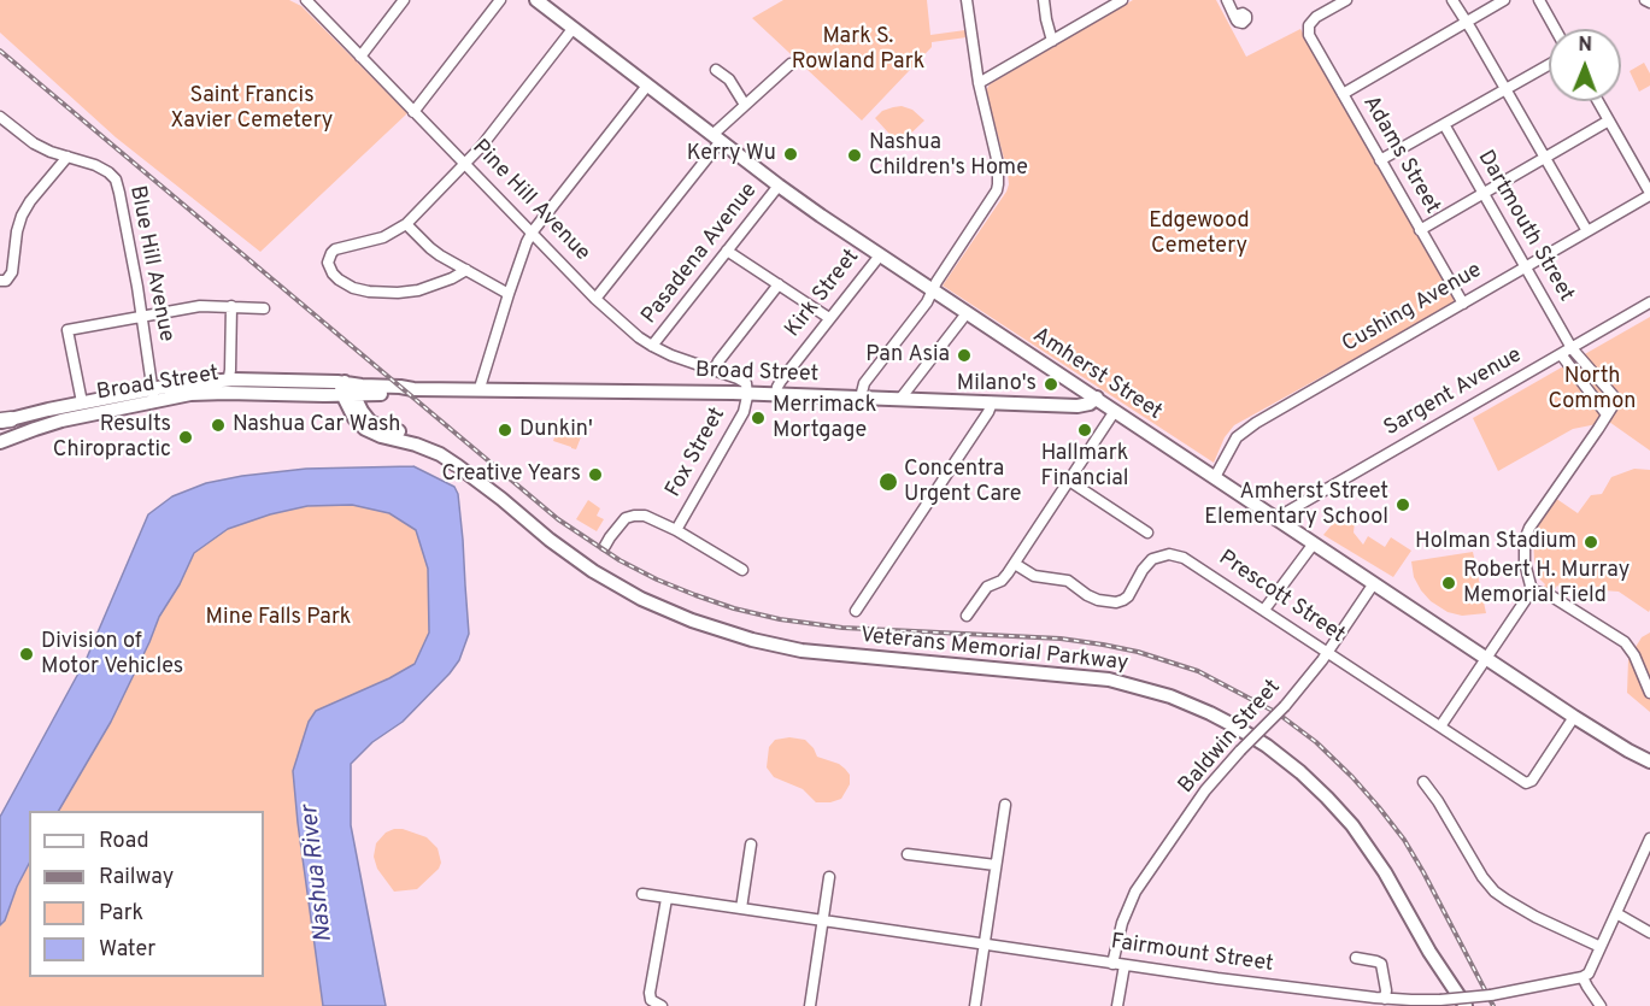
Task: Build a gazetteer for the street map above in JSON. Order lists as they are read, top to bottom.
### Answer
{
  "streets": {
    "main road": ["Broad Street", "Amherst Street", "Veterans Memorial Parkway"],
    "street": [
      "Adams Street",
      "Pine Hill Avenue",
      "Dartmouth Street",
      "Pasadena Avenue",
      "Blue Hill Avenue",
      "Kirk Street",
      "Cushing Avenue",
      "Sargent Avenue",
      "Fox Street",
      "Prescott Street",
      "Baldwin Street",
      "Fairmount Street"
    ]
  },
  "crossings": [
    ["Adams Street", "Cushing Avenue"],
    ["Pine Hill Avenue", "Pasadena Avenue"],
    ["Pine Hill Avenue", "Broad Street"],
    ["Pine Hill Avenue", "Fox Street"],
    ["Dartmouth Street", "Cushing Avenue"],
    ["Dartmouth Street", "Sargent Avenue"],
    ["Pasadena Avenue", "Amherst Street"],
    ["Blue Hill Avenue", "Broad Street"],
    ["Kirk Street", "Broad Street"],
    ["Kirk Street", "Amherst Street"],
    ["Cushing Avenue", "Amherst Street"],
    ["Broad Street", "Amherst Street"],
    ["Broad Street", "Fox Street"],
    ["Broad Street", "Veterans Memorial Parkway"],
    ["Amherst Street", "Sargent Avenue"],
    ["Amherst Street", "Prescott Street"],
    ["Amherst Street", "Baldwin Street"],
    ["Prescott Street", "Baldwin Street"],
    ["Baldwin Street", "Fairmount Street"]
  ],
  "water": ["Nashua River"],
  "parks": [
    "Mark S. Rowland Park",
    "Saint Francis Xavier Cemetery",
    "Edgewood Cemetery",
    "North Common",
    "Mine Falls Park"
  ],
  "places": [
    "Kerry Wu",
    "Nashua Children's Home",
    "Pan Asia",
    "Milano's",
    "Merrimack Mortgage",
    "Nashua Car Wash",
    "Dunkin'",
    "Hallmark Financial",
    "Results Chiropractic",
    "Creative Years",
    "Concentra Urgent Care",
    "Amherst Street Elementary School",
    "Holman Stadium",
    "Robert H. Murray Memorial Field",
    "Division of Motor Vehicles"
  ],
  "legend": [
    "Road",
    "Railway",
    "Park",
    "Water"
  ],
  "north": "top"
}
